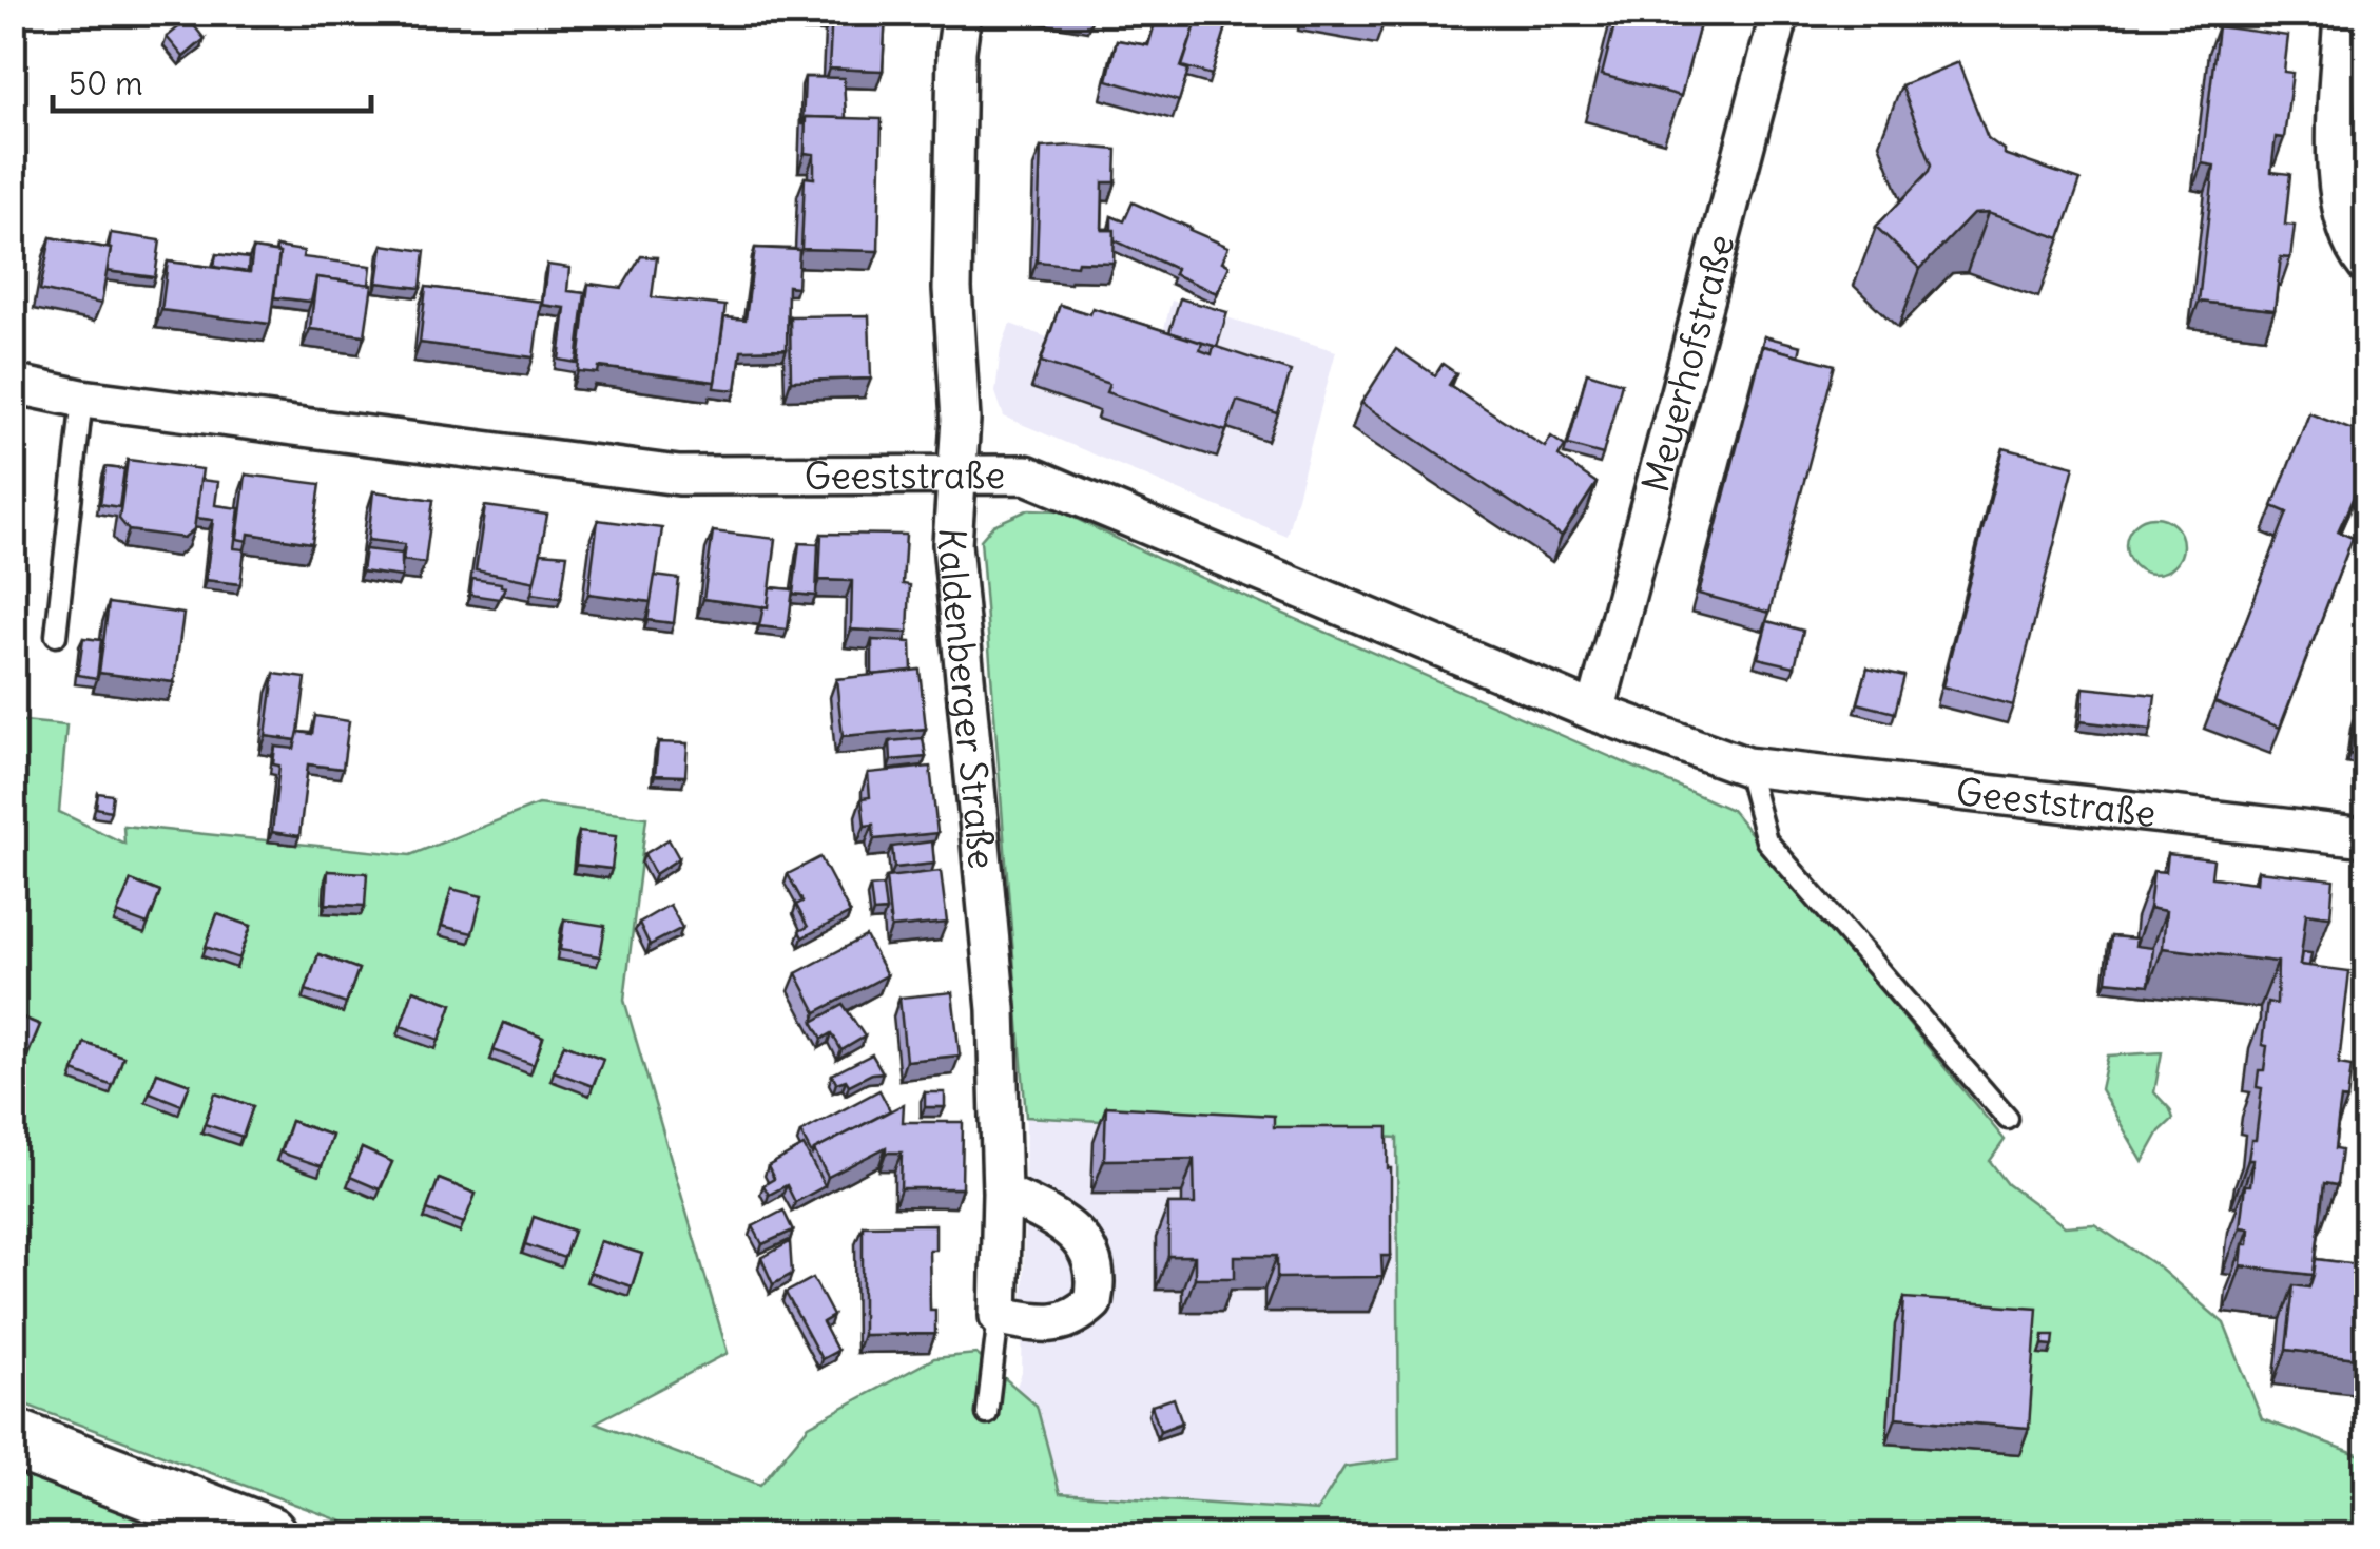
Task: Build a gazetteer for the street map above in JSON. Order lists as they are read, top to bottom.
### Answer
{
  "streets": {
    "street": ["Meyerhofstraße", "Geeststraße", "Kaldenberger Straße"]
  },
  "crossings": [
    ["Meyerhofstraße", "Geeststraße"],
    ["Geeststraße", "Kaldenberger Straße"]
  ],
  "scale_bar": "50 m"
}
